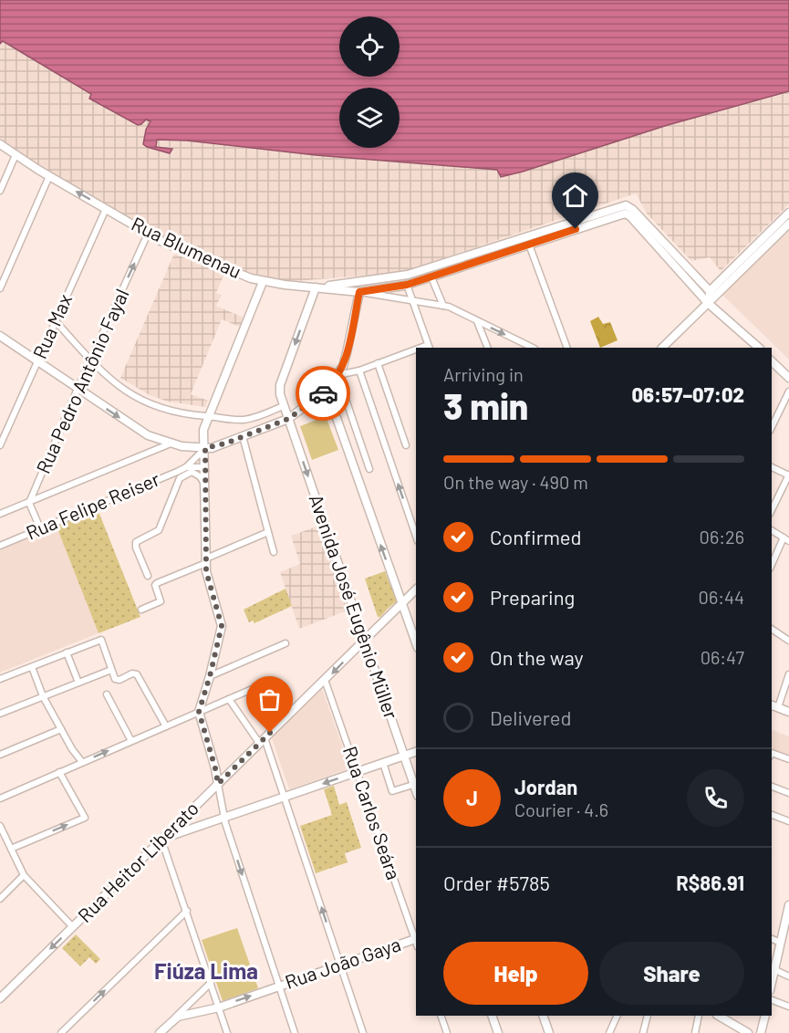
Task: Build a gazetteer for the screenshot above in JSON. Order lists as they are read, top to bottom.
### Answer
{
  "streets": {
    "main road": [
      "Rua Blumenau",
      "Avenida José Eugênio Müller",
      "Rua Heitor Liberato",
      "Rua João Gaya"
    ],
    "street": [
      "Rua Max",
      "Rua Pedro Antônio Fayal",
      "Rua Felipe Reiser",
      "Rua Carlos Seára"
    ]
  },
  "crossings": [
    ["Rua Blumenau", "Rua Max"],
    ["Rua Blumenau", "Rua Pedro Antônio Fayal"],
    ["Avenida José Eugênio Müller", "Rua Heitor Liberato"],
    ["Rua Carlos Seára", "Rua Heitor Liberato"]
  ],
  "one_way": ["Rua Pedro Antônio Fayal"],
  "districts": ["Fiúza Lima"],
  "page": {
    "heading": ["3 min", "Arriving in", "06:57–07:02"],
    "panel": [
      "Jordan",
      "Courier · 4.6",
      "Order #5785",
      "R$86.91"
    ],
    "bar": "On the way · 490 m",
    "list": [
      ["Confirmed", "06:26"],
      ["Preparing", "06:44"],
      ["On the way", "06:47"],
      "Delivered"
    ],
    "round": "J",
    "buttons": ["Help", "Share"]
  }
}
